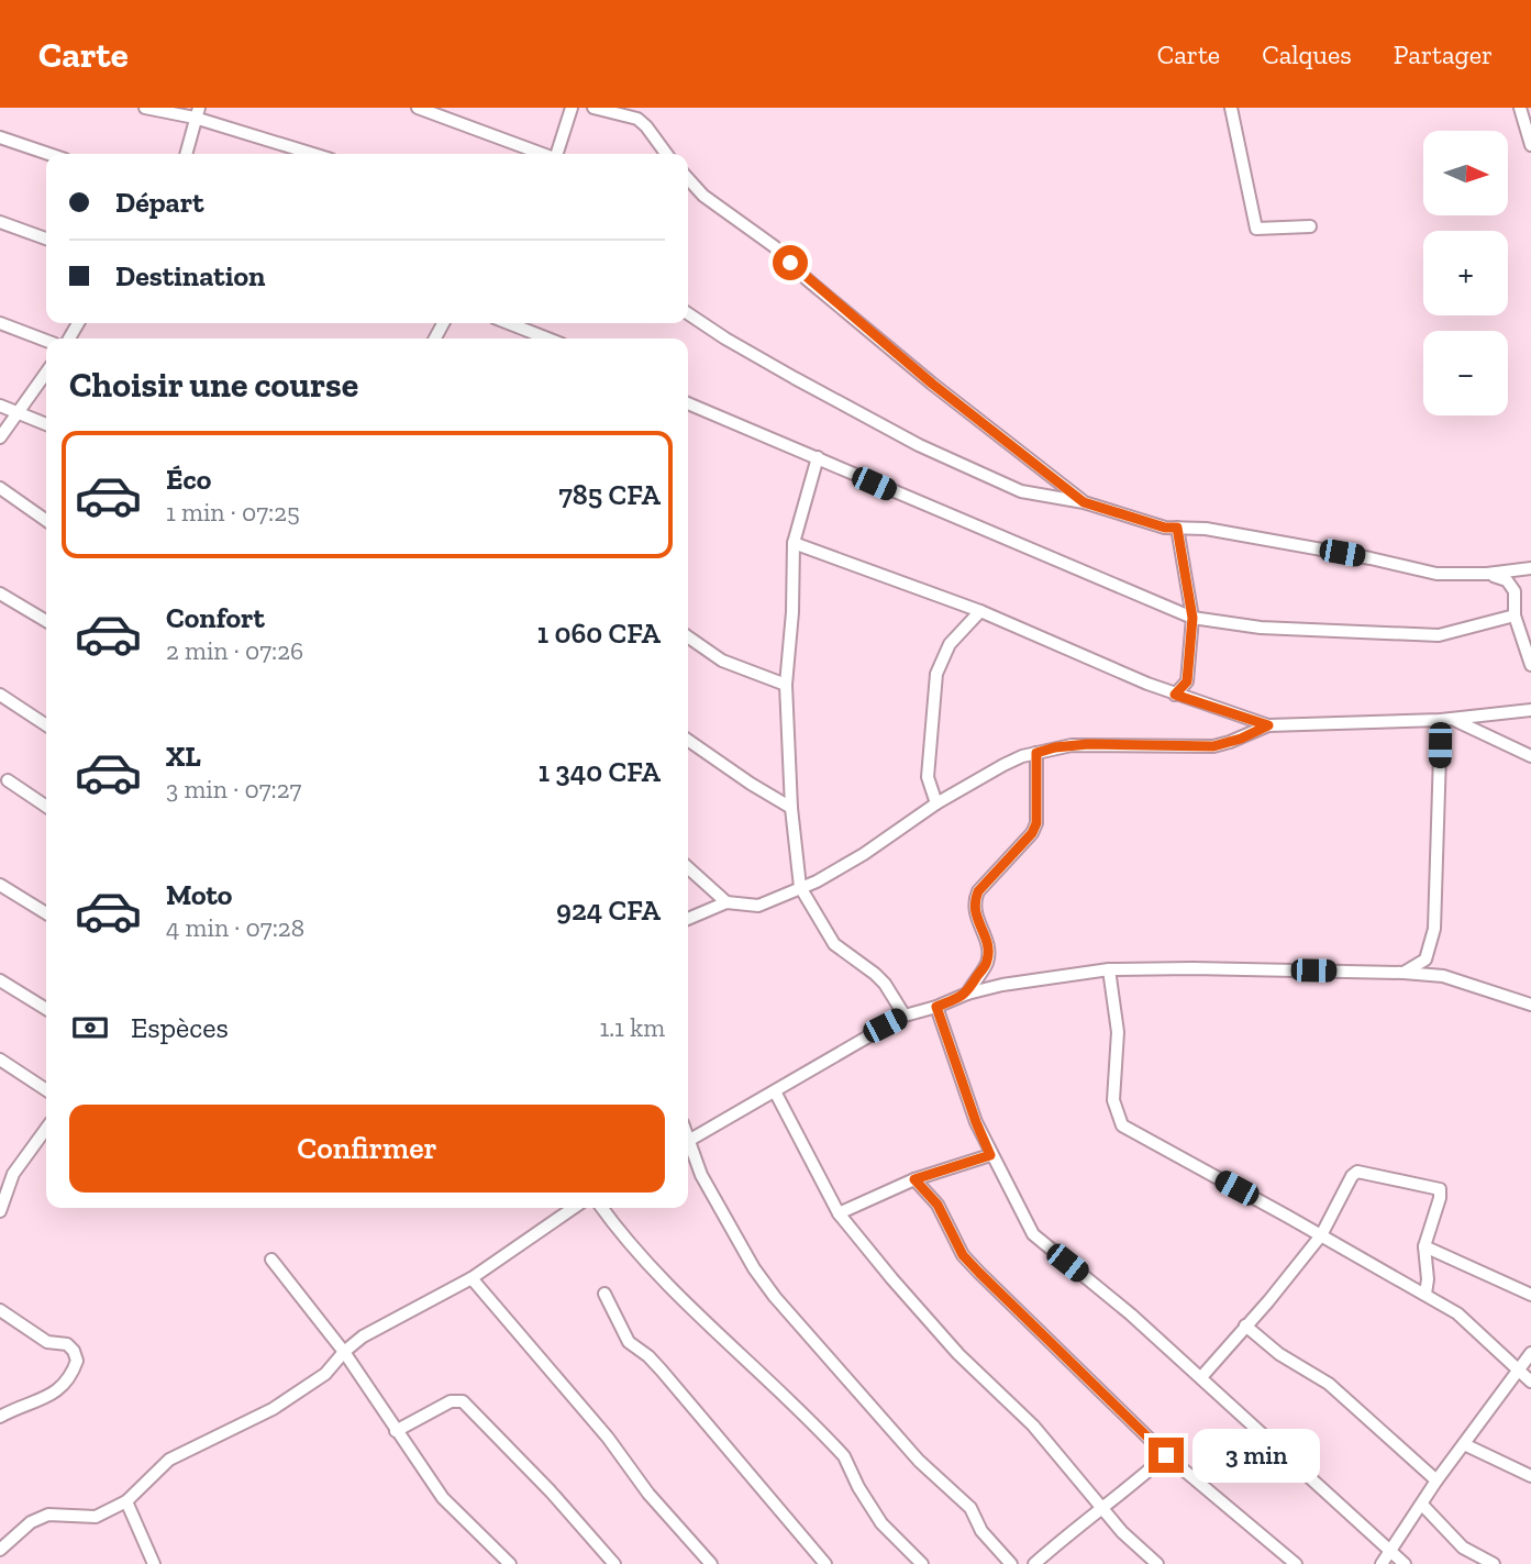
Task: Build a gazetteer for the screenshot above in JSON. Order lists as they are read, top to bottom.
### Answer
{
  "north": "right",
  "page": {
    "header": "Carte",
    "nav": ["Carte", "Calques", "Partager"],
    "map_buttons": ["+", "−"],
    "banner": ["Départ", "Destination"],
    "heading": "Choisir une course",
    "list": [
      {
        "name": "Éco",
        "note": "1 min · 07:25",
        "value": "785 CFA"
      },
      {
        "name": "Confort",
        "note": "2 min · 07:26",
        "value": "1 060 CFA"
      },
      {
        "name": "XL",
        "note": "3 min · 07:27",
        "value": "1 340 CFA"
      },
      {
        "name": "Moto",
        "note": "4 min · 07:28",
        "value": "924 CFA"
      }
    ],
    "pay": ["Espèces", "1.1 km"],
    "buttons": "Confirmer",
    "bubble": "3 min"
  }
}
